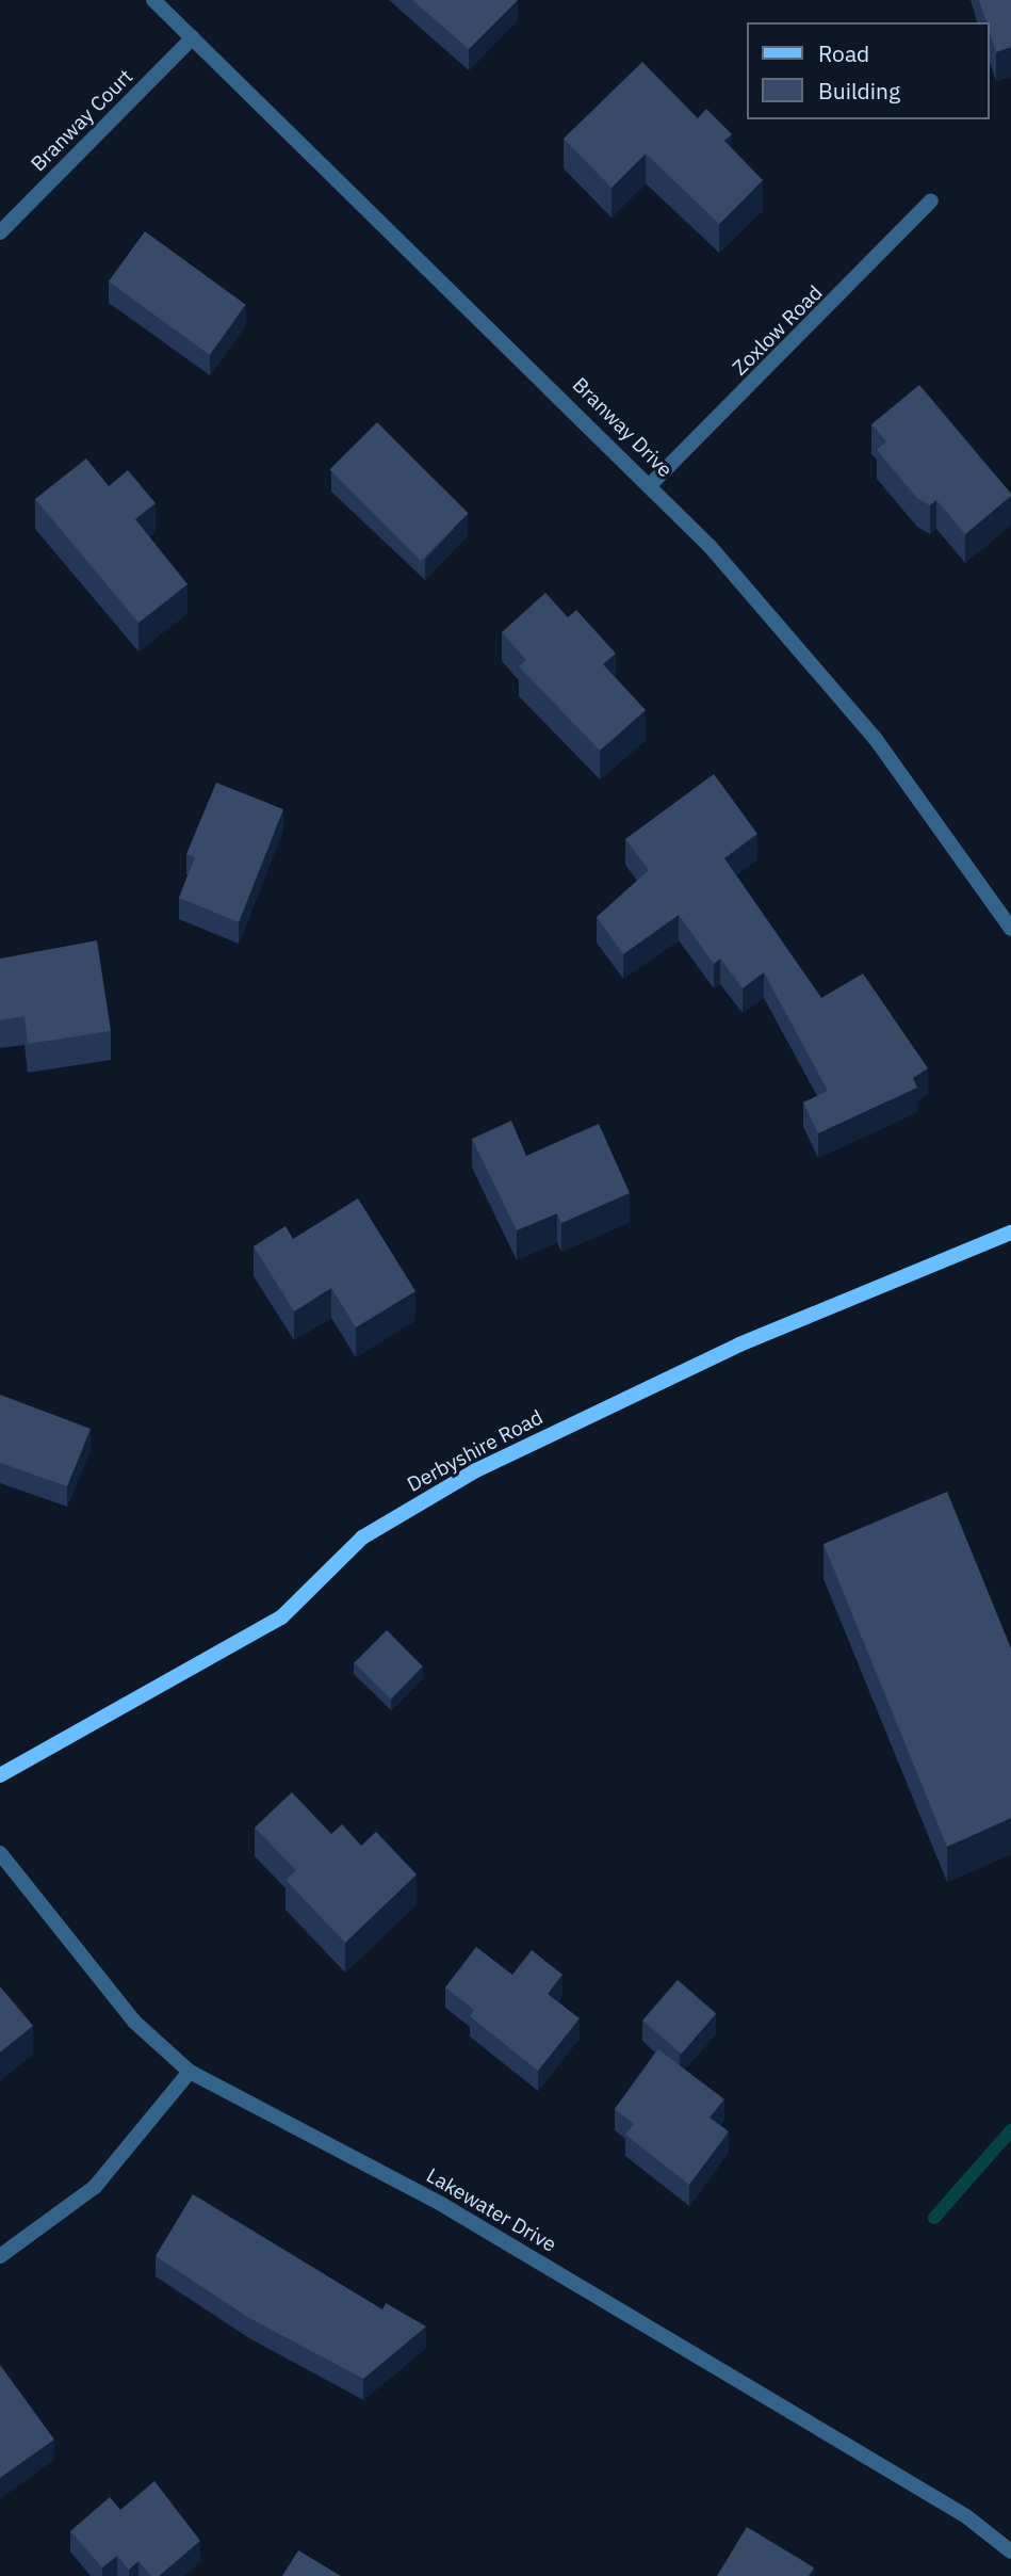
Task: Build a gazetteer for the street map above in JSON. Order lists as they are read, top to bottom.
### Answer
{
  "streets": {
    "street": [
      "Branway Court",
      "Zoxlow Road",
      "Branway Drive",
      "Derbyshire Road",
      "Lakewater Drive"
    ]
  },
  "crossings": [
    ["Branway Court", "Branway Drive"],
    ["Zoxlow Road", "Branway Drive"]
  ],
  "legend": ["Road", "Building"]
}
